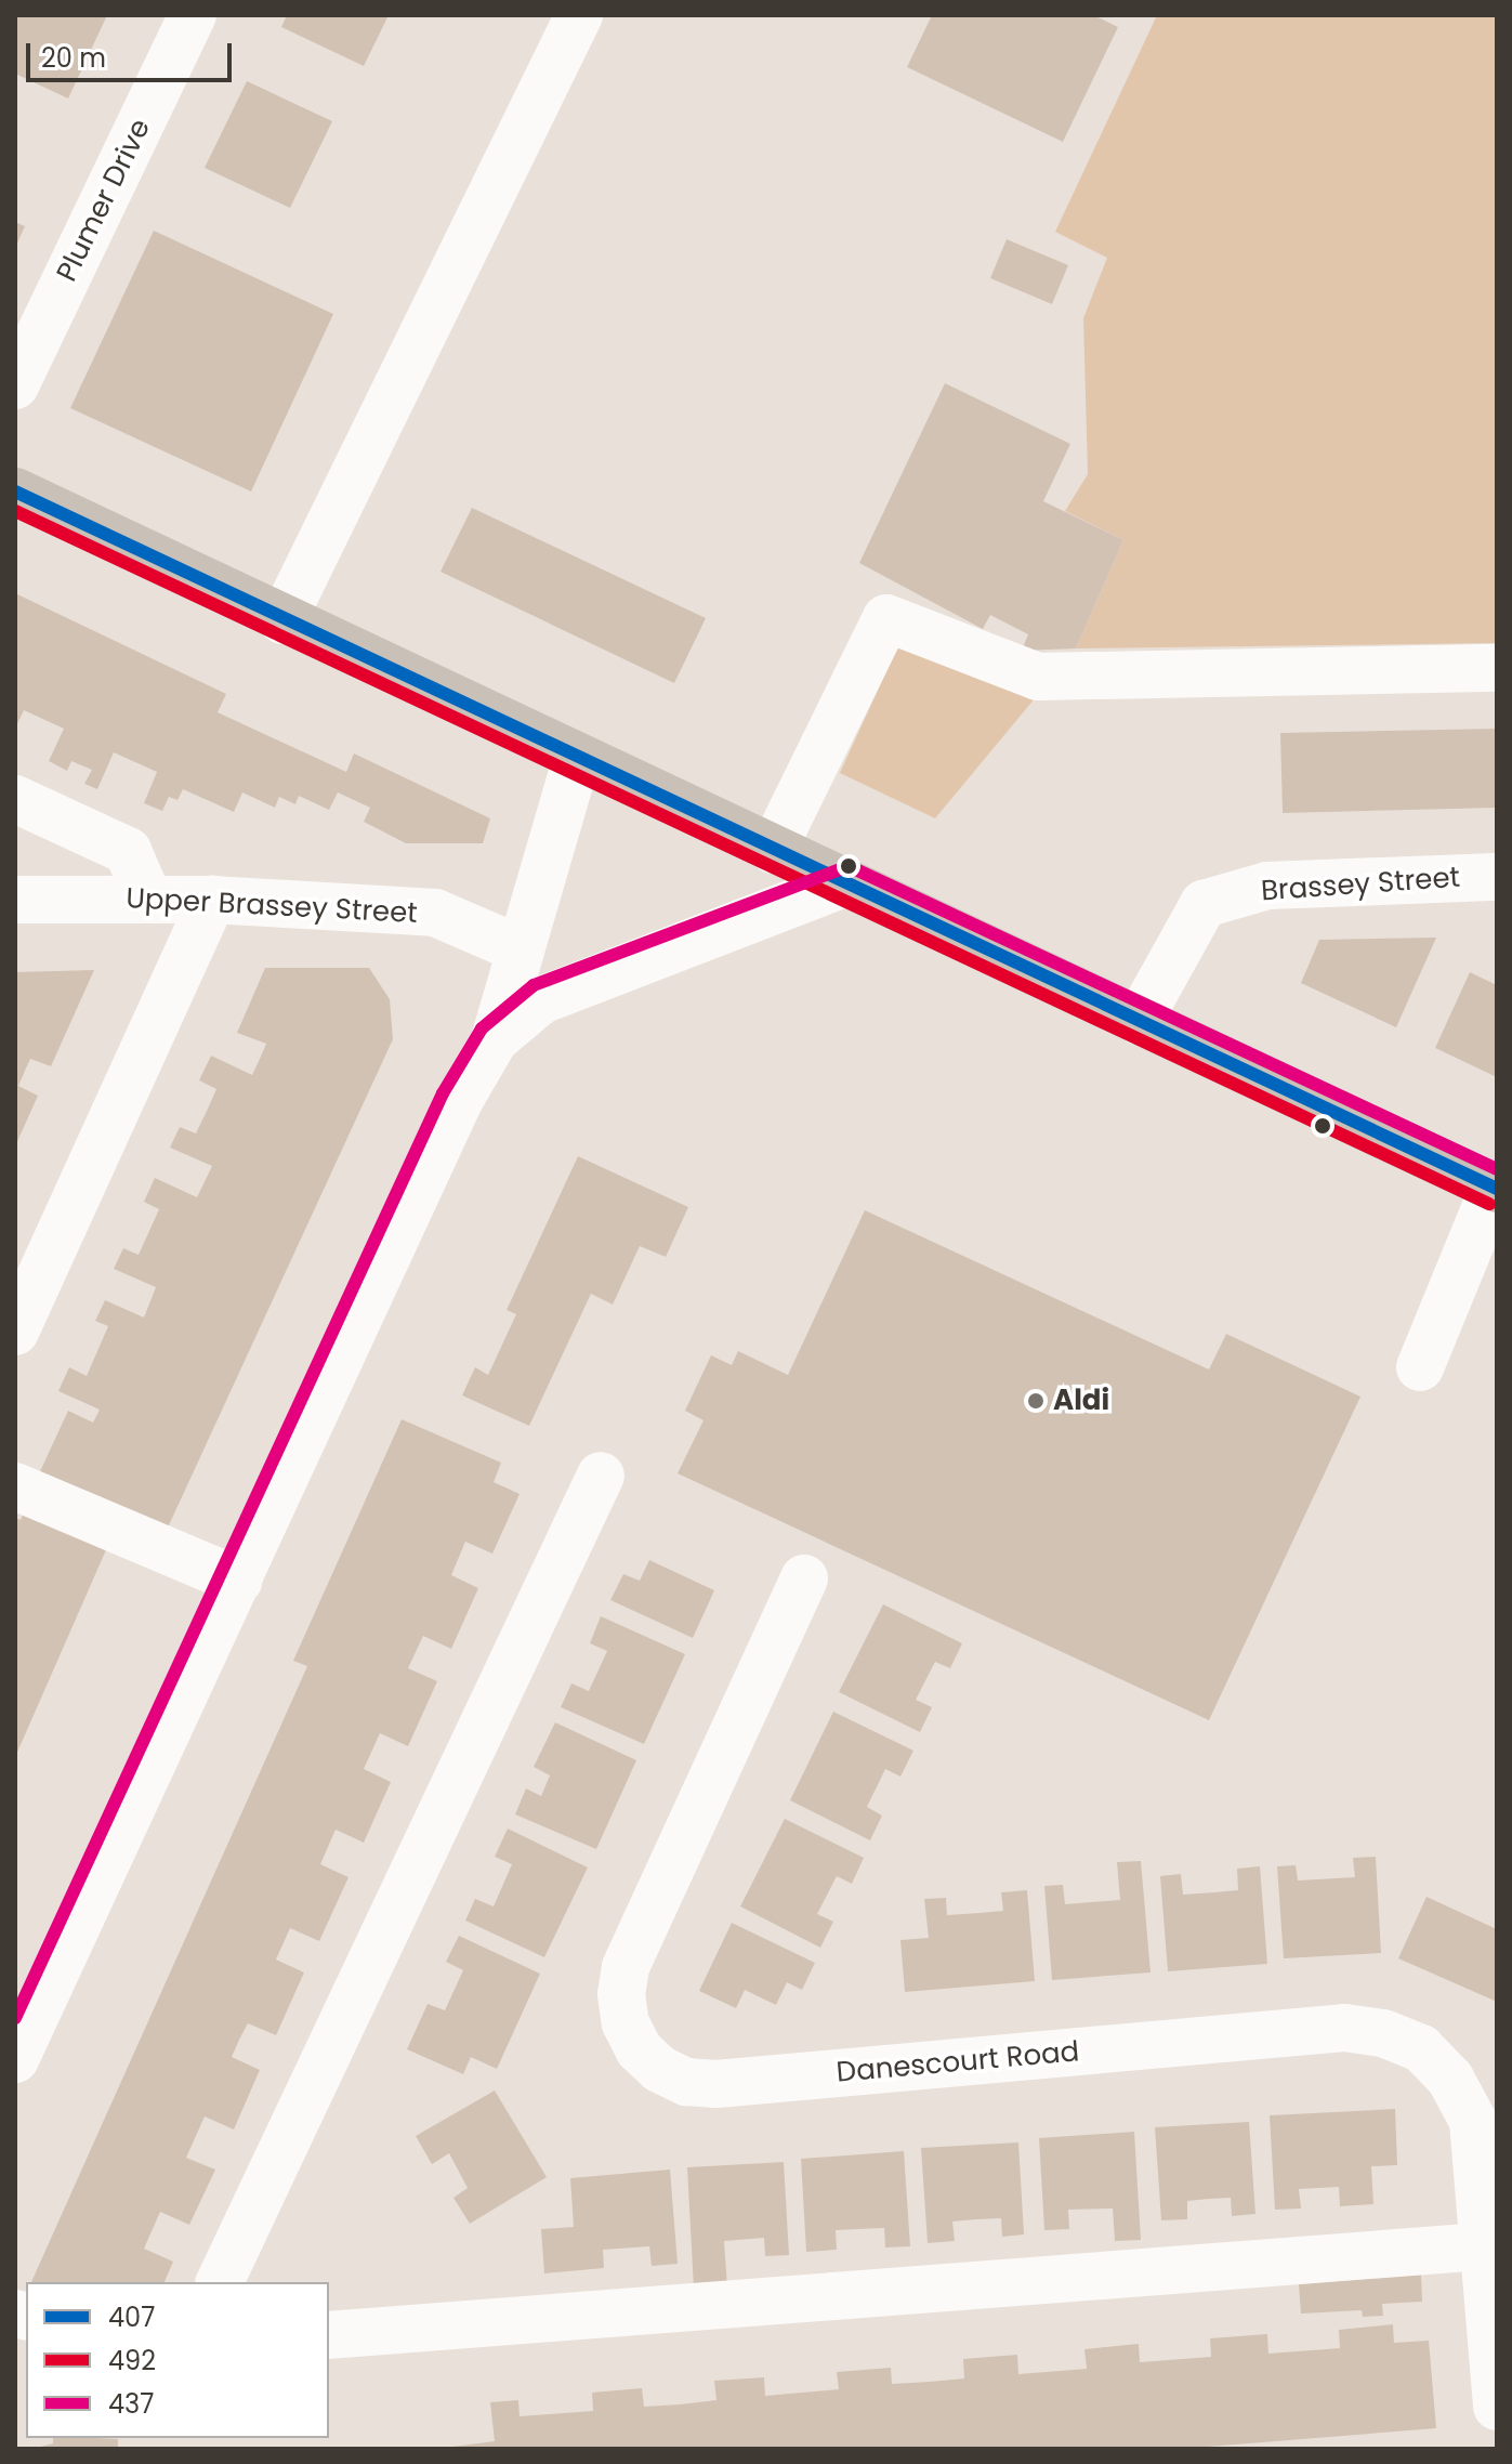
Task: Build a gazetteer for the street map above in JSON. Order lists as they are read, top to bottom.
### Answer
{
  "streets": {
    "street": [
      "Plumer Drive",
      "Brassey Street",
      "Upper Brassey Street",
      "Danescourt Road"
    ]
  },
  "places": ["Aldi"],
  "lines": ["transit line 407", "transit line 492", "transit line 437"],
  "legend": ["407", "492", "437"],
  "scale_bar": "20 m"
}
